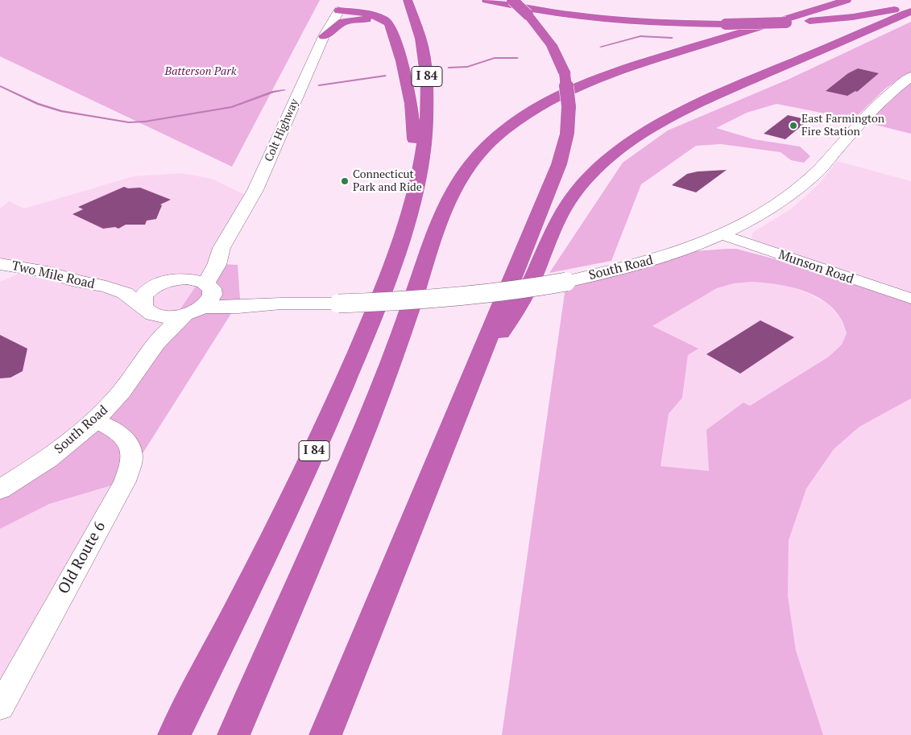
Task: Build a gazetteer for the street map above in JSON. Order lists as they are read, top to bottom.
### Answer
{
  "streets": {
    "highway": ["I 84", "Colt Highway"],
    "main road": ["South Road", "Two Mile Road"],
    "street": ["Munson Road", "Old Route 6"]
  },
  "crossings": [
    ["Colt Highway", "South Road"],
    ["Colt Highway", "Two Mile Road"],
    ["Munson Road", "South Road"],
    ["South Road", "Two Mile Road"],
    ["South Road", "Old Route 6"]
  ],
  "parks": ["Batterson Park"],
  "places": ["East Farmington Fire Station", "Connecticut Park and Ride"]
}
